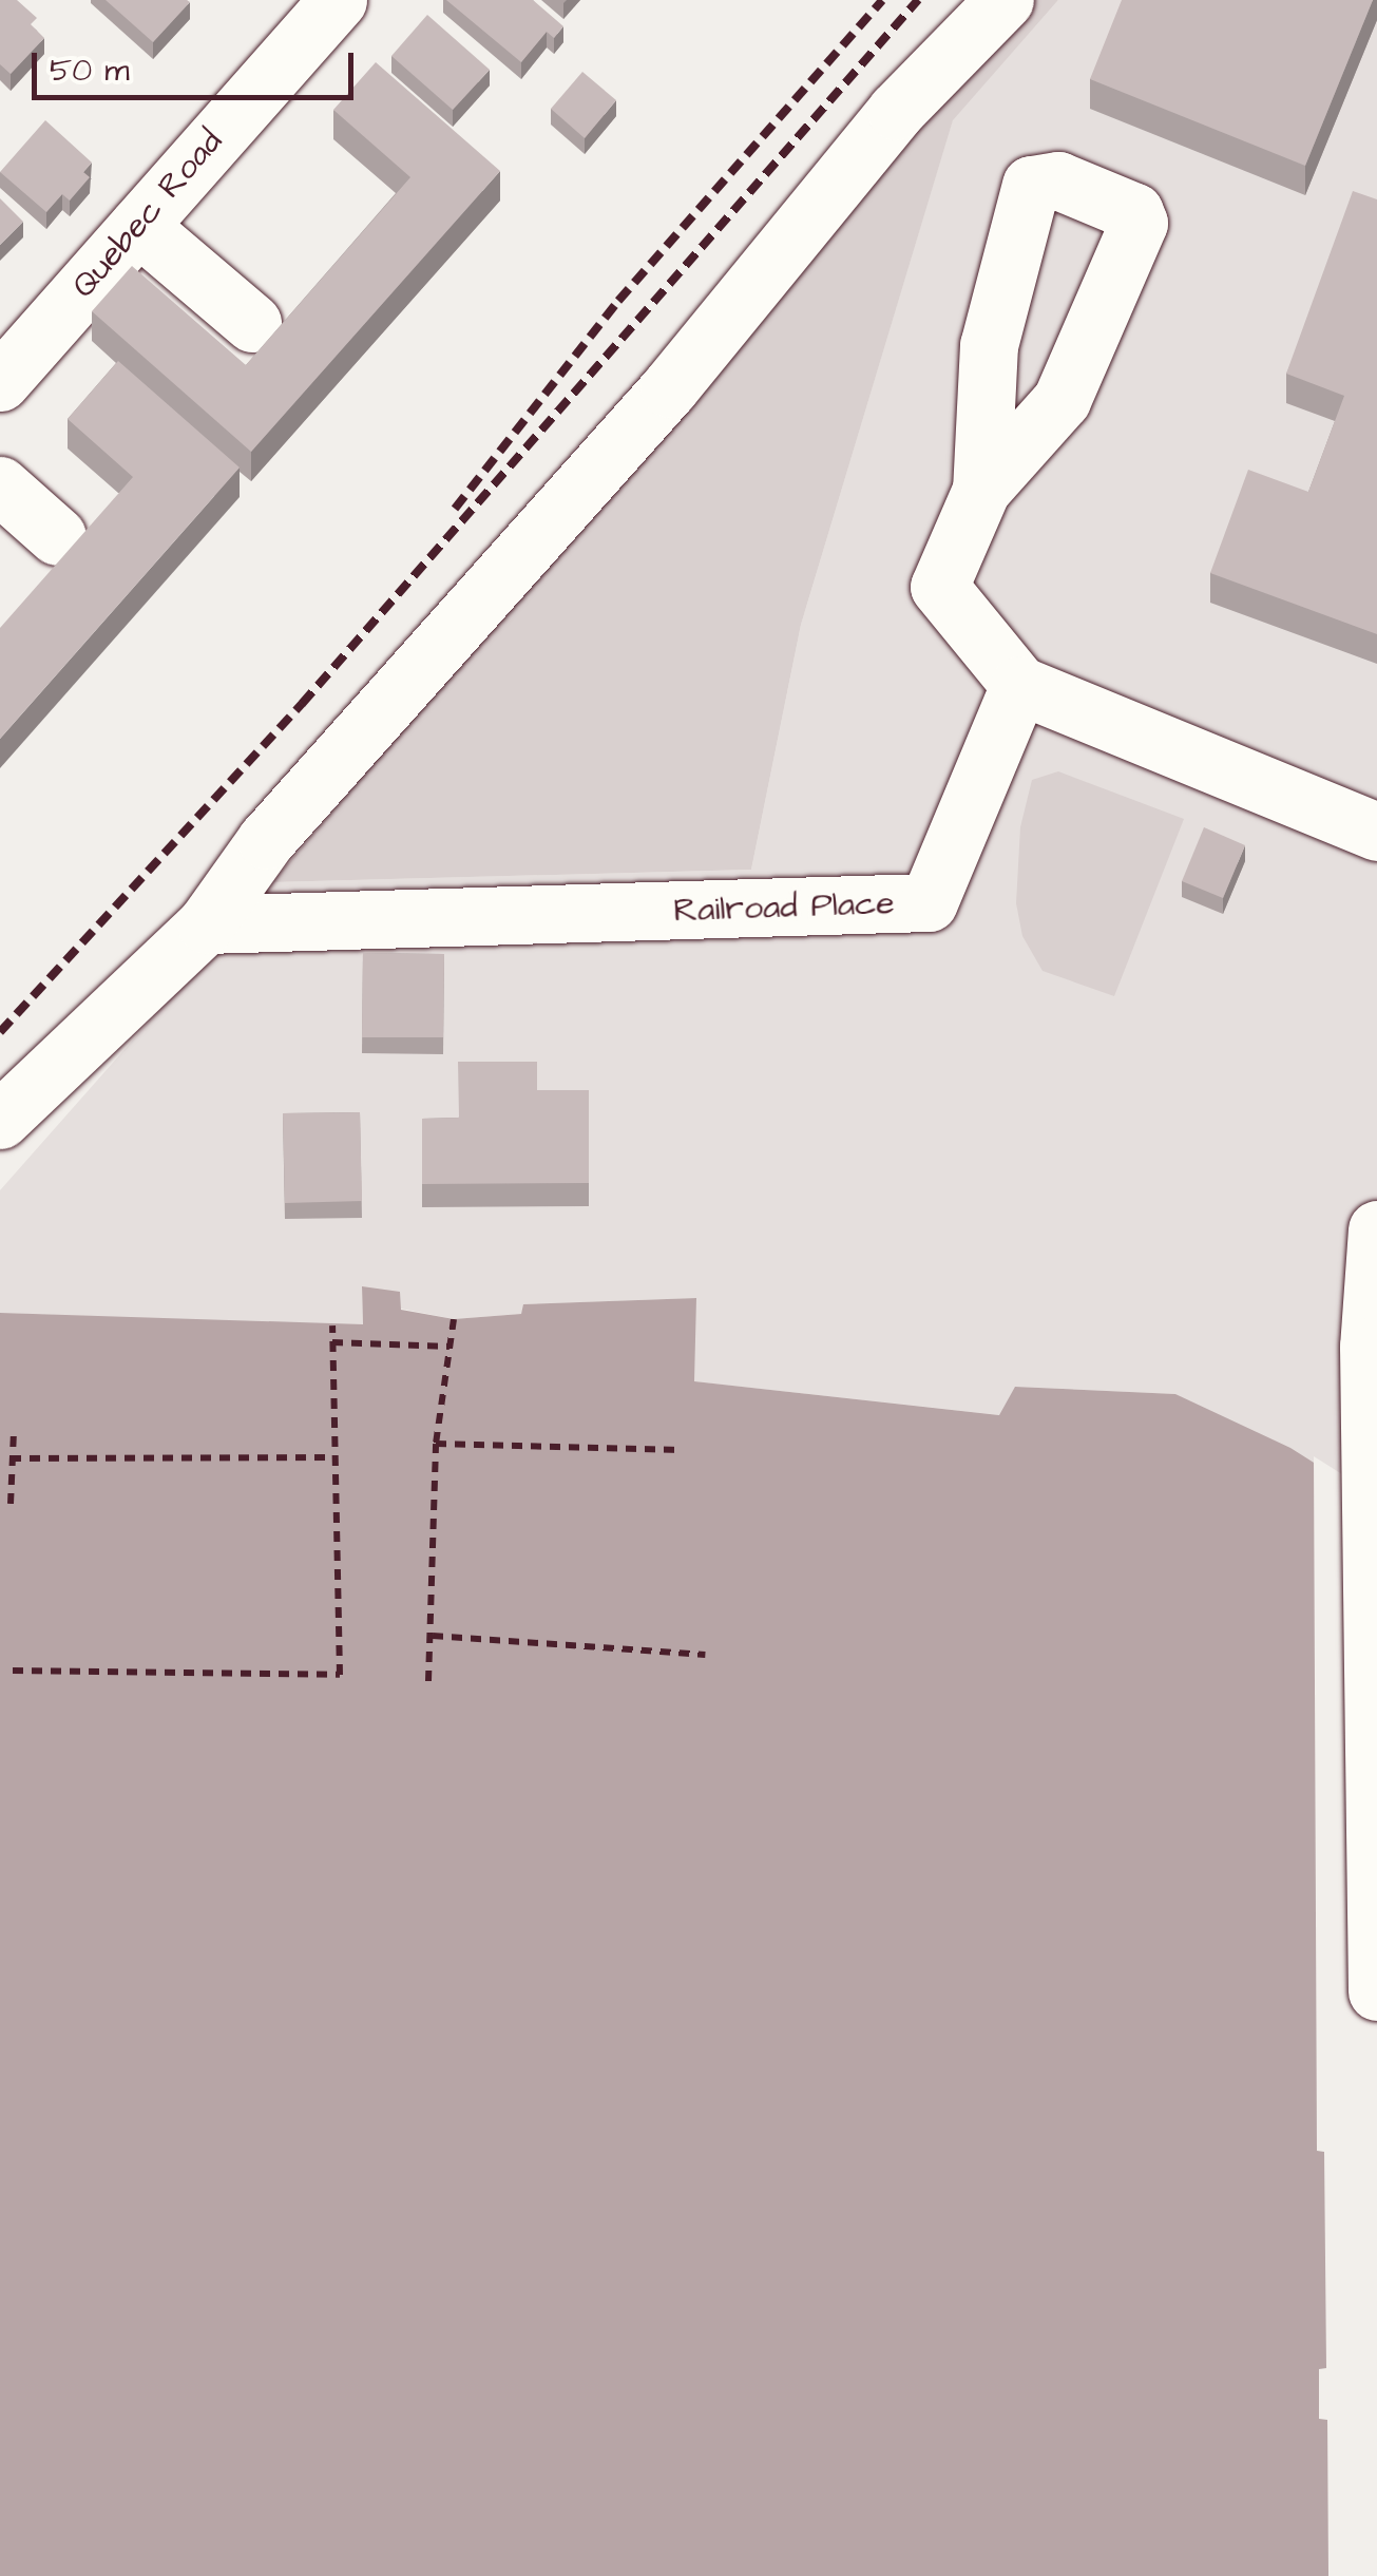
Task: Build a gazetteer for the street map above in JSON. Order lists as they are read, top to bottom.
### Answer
{
  "streets": {
    "main road": ["Quebec Road", "Railroad Place"]
  },
  "scale_bar": "50 m"
}
